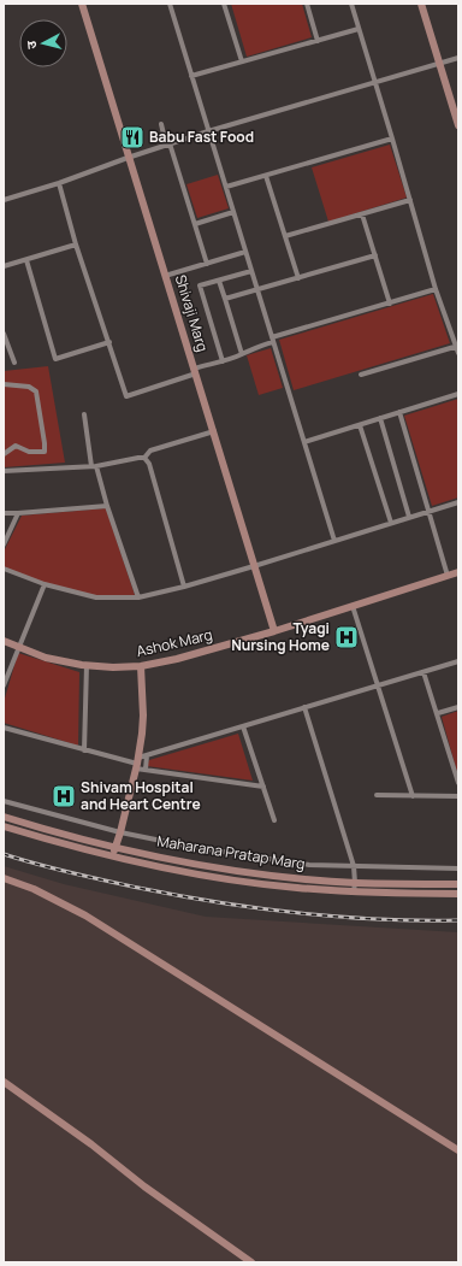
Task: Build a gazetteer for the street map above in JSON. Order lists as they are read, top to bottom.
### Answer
{
  "streets": {
    "street": ["Shivaji Marg", "Ashok Marg", "Maharana Pratap Marg"]
  },
  "crossings": [
    ["Shivaji Marg", "Ashok Marg"]
  ],
  "places": {
    "restaurant": ["Babu Fast Food"],
    "hospital": ["Tyagi Nursing Home", "Shivam Hospital and Heart Centre"]
  },
  "north": "left"
}
